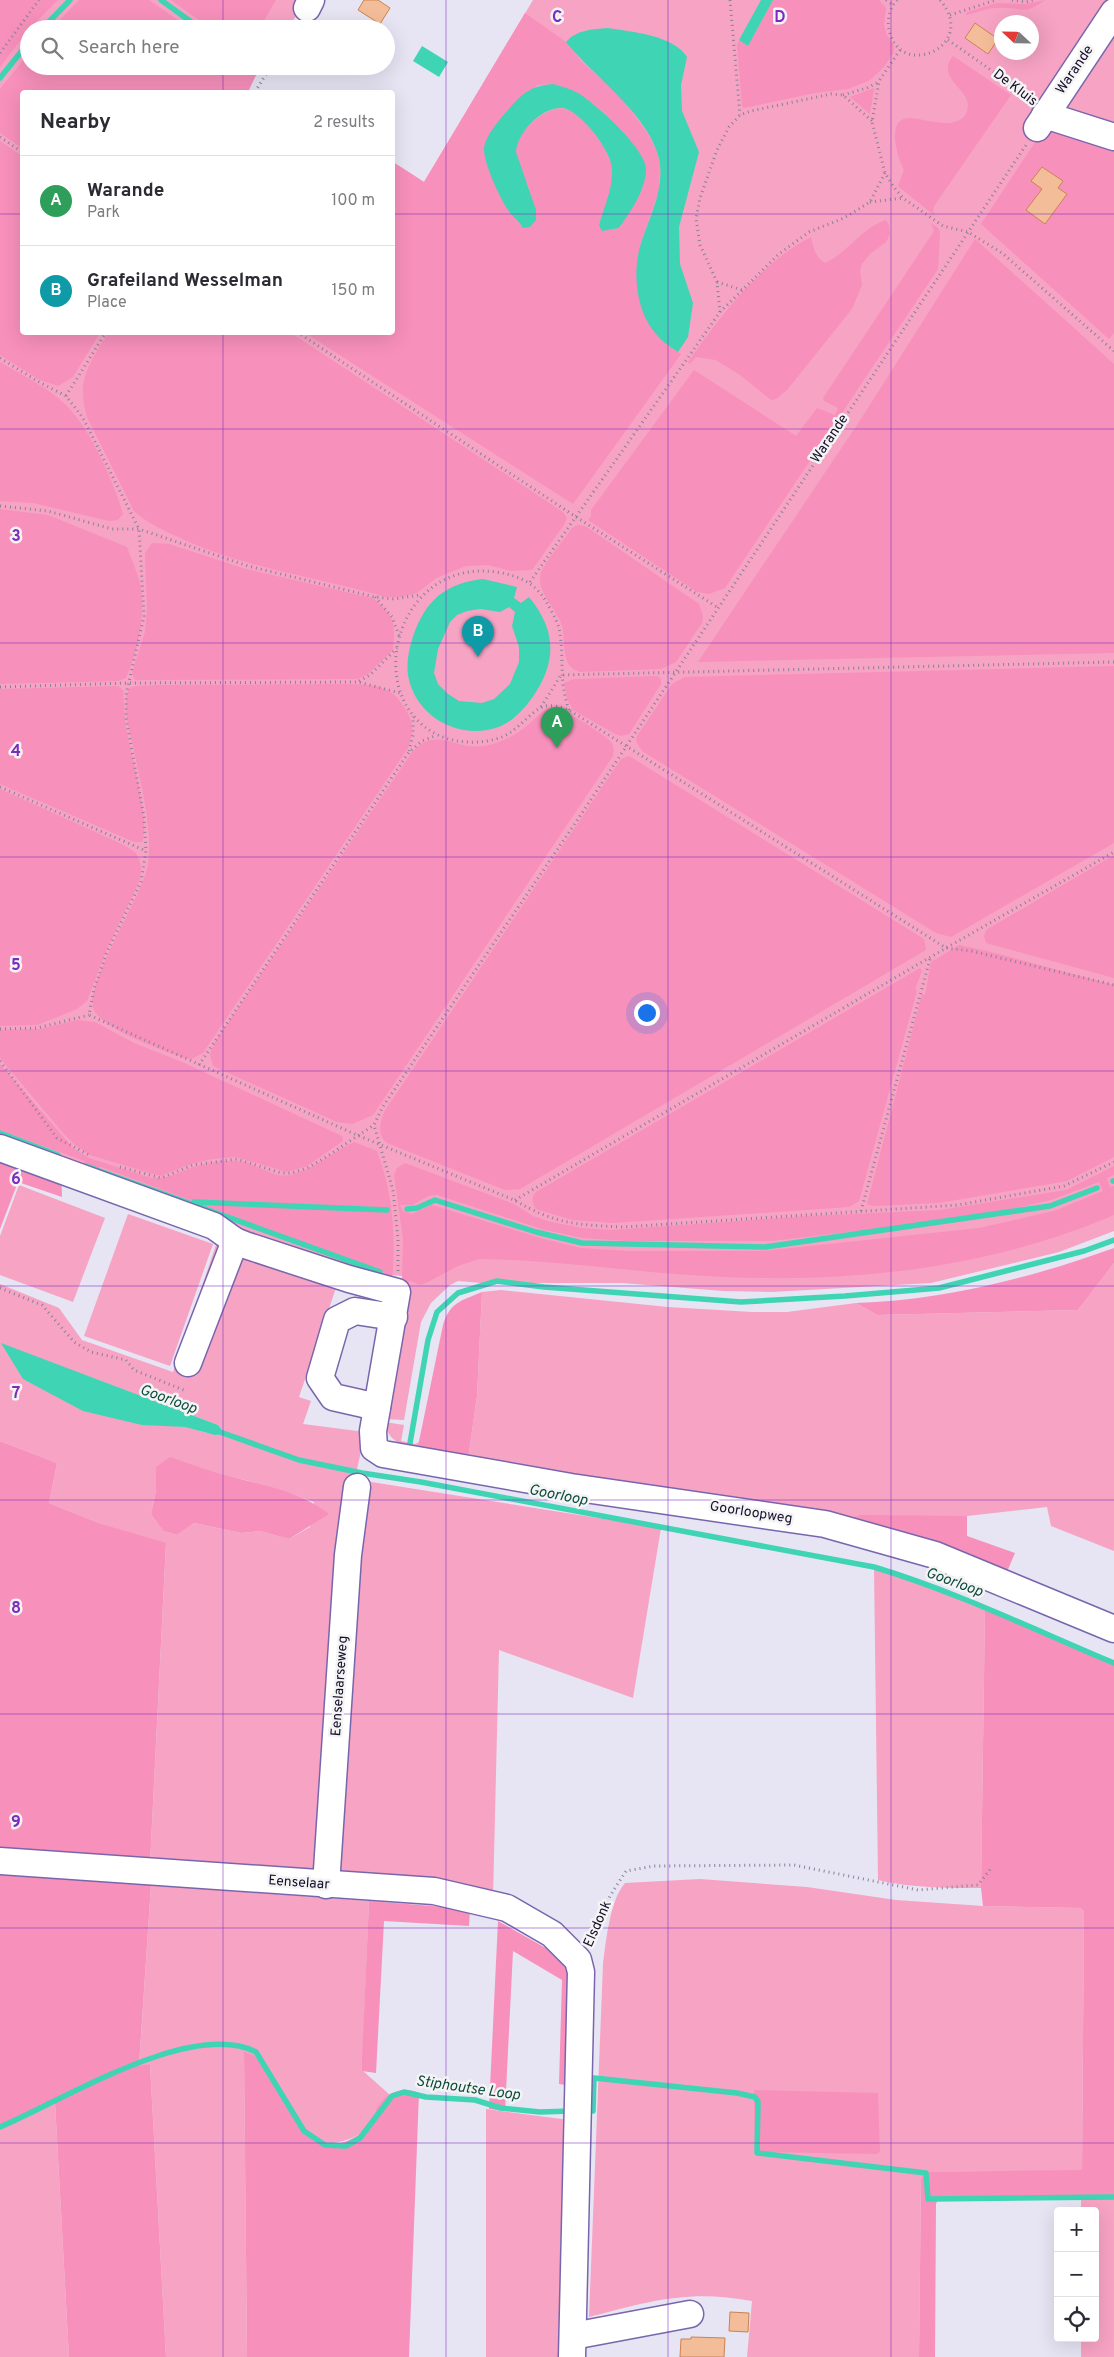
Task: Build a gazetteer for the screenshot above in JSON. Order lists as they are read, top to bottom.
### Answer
{
  "streets": {
    "street": [
      "Warande",
      "De Kluis",
      "Goorloopweg",
      "Eenselaarseweg",
      "Eenselaar",
      "Elsdonk"
    ]
  },
  "crossings": [
    ["Warande", "De Kluis"],
    ["Eenselaarseweg", "Eenselaar"],
    ["Eenselaar", "Elsdonk"]
  ],
  "water": ["Goorloop", "Stiphoutse Loop"],
  "north": "left",
  "page": {
    "search": "Search here",
    "heading": ["Nearby", "2 results"],
    "list": [
      {
        "mark": "A",
        "name": "Warande",
        "note": "Park",
        "value": "100 m"
      },
      {
        "mark": "B",
        "name": "Grafeiland Wesselman",
        "note": "Place",
        "value": "150 m"
      }
    ],
    "pins": ["B", "A"],
    "map_buttons": ["+", "−"]
  },
  "grid": {
    "columns": ["C", "D"],
    "rows": [
      "3",
      "4",
      "5",
      "6",
      "7",
      "8",
      "9"
    ]
  }
}
